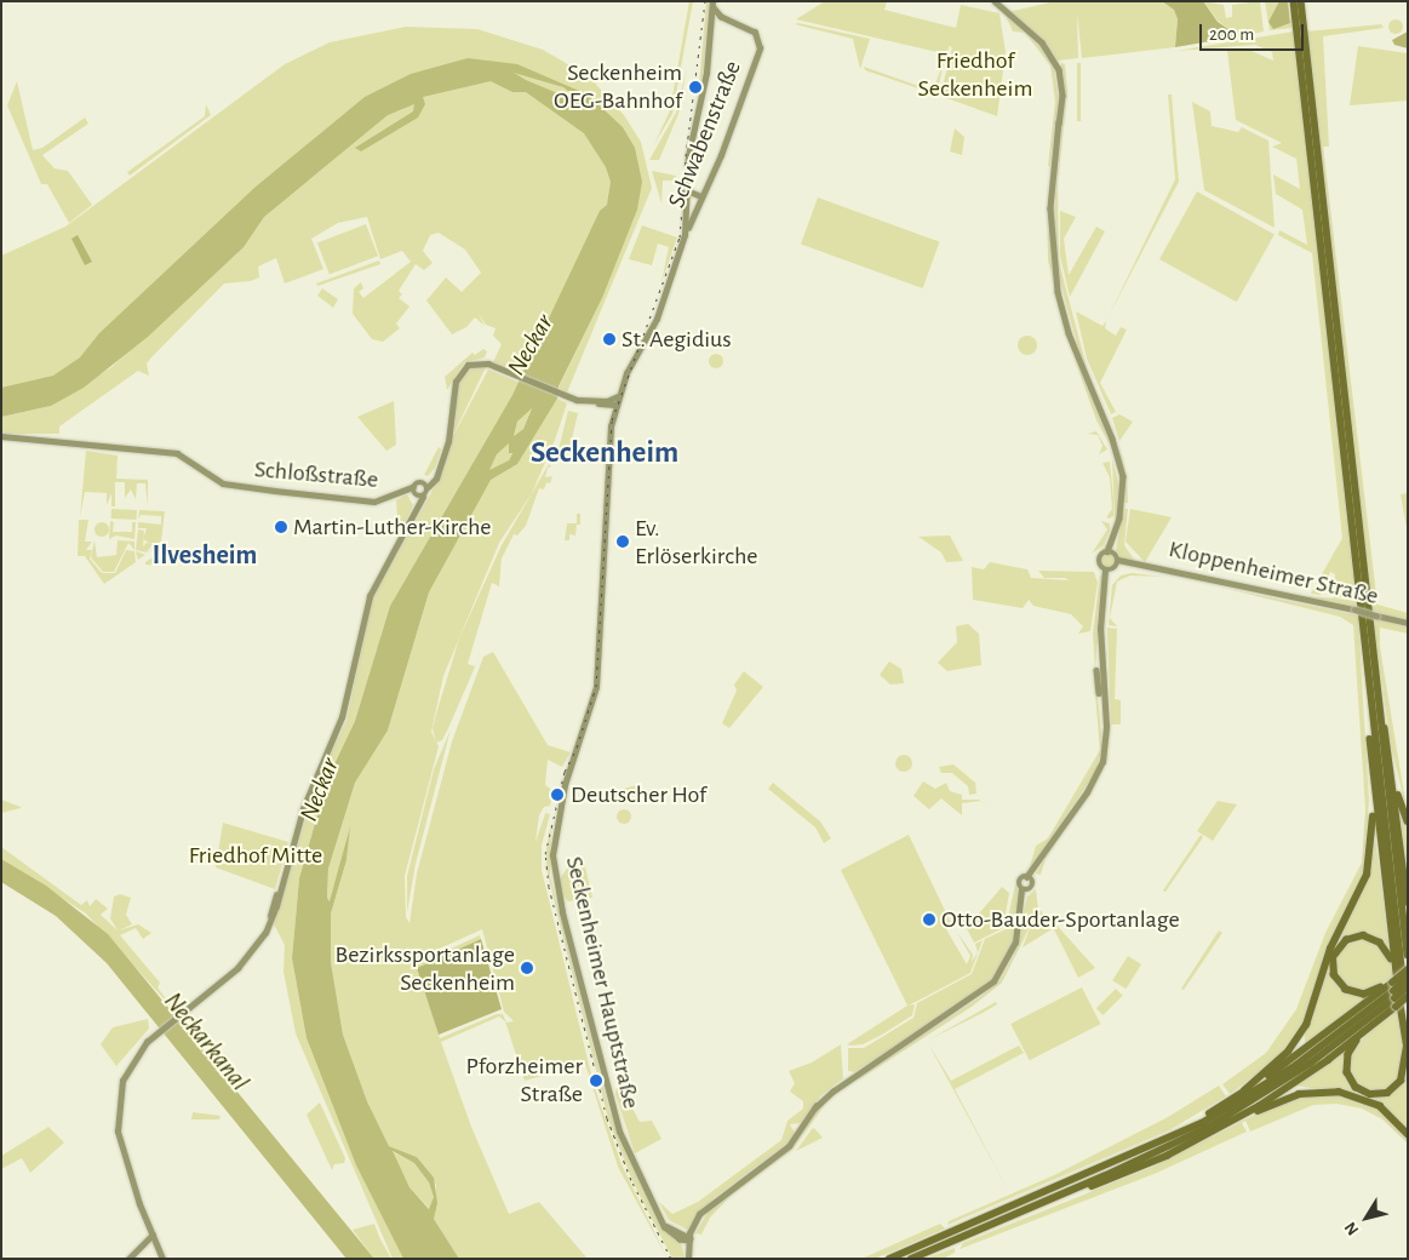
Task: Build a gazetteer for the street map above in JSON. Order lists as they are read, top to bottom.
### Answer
{
  "streets": {
    "main road": [
      "Schwabenstraße",
      "Schloßstraße",
      "Kloppenheimer Straße",
      "Seckenheimer Hauptstraße"
    ]
  },
  "crossings": [
    ["Schwabenstraße", "Seckenheimer Hauptstraße"]
  ],
  "districts": ["Seckenheim", "Ilvesheim"],
  "water": ["Neckar", "Neckarkanal"],
  "parks": ["Friedhof Seckenheim", "Friedhof Mitte"],
  "places": [
    "Seckenheim OEG-Bahnhof",
    "St. Aegidius",
    "Martin-Luther-Kirche",
    "Ev. Erlöserkirche",
    "Deutscher Hof",
    "Otto-Bauder-Sportanlage",
    "Bezirkssportanlage Seckenheim",
    "Pforzheimer Straße"
  ],
  "scale_bar": "200 m",
  "north": "bottom left"
}
